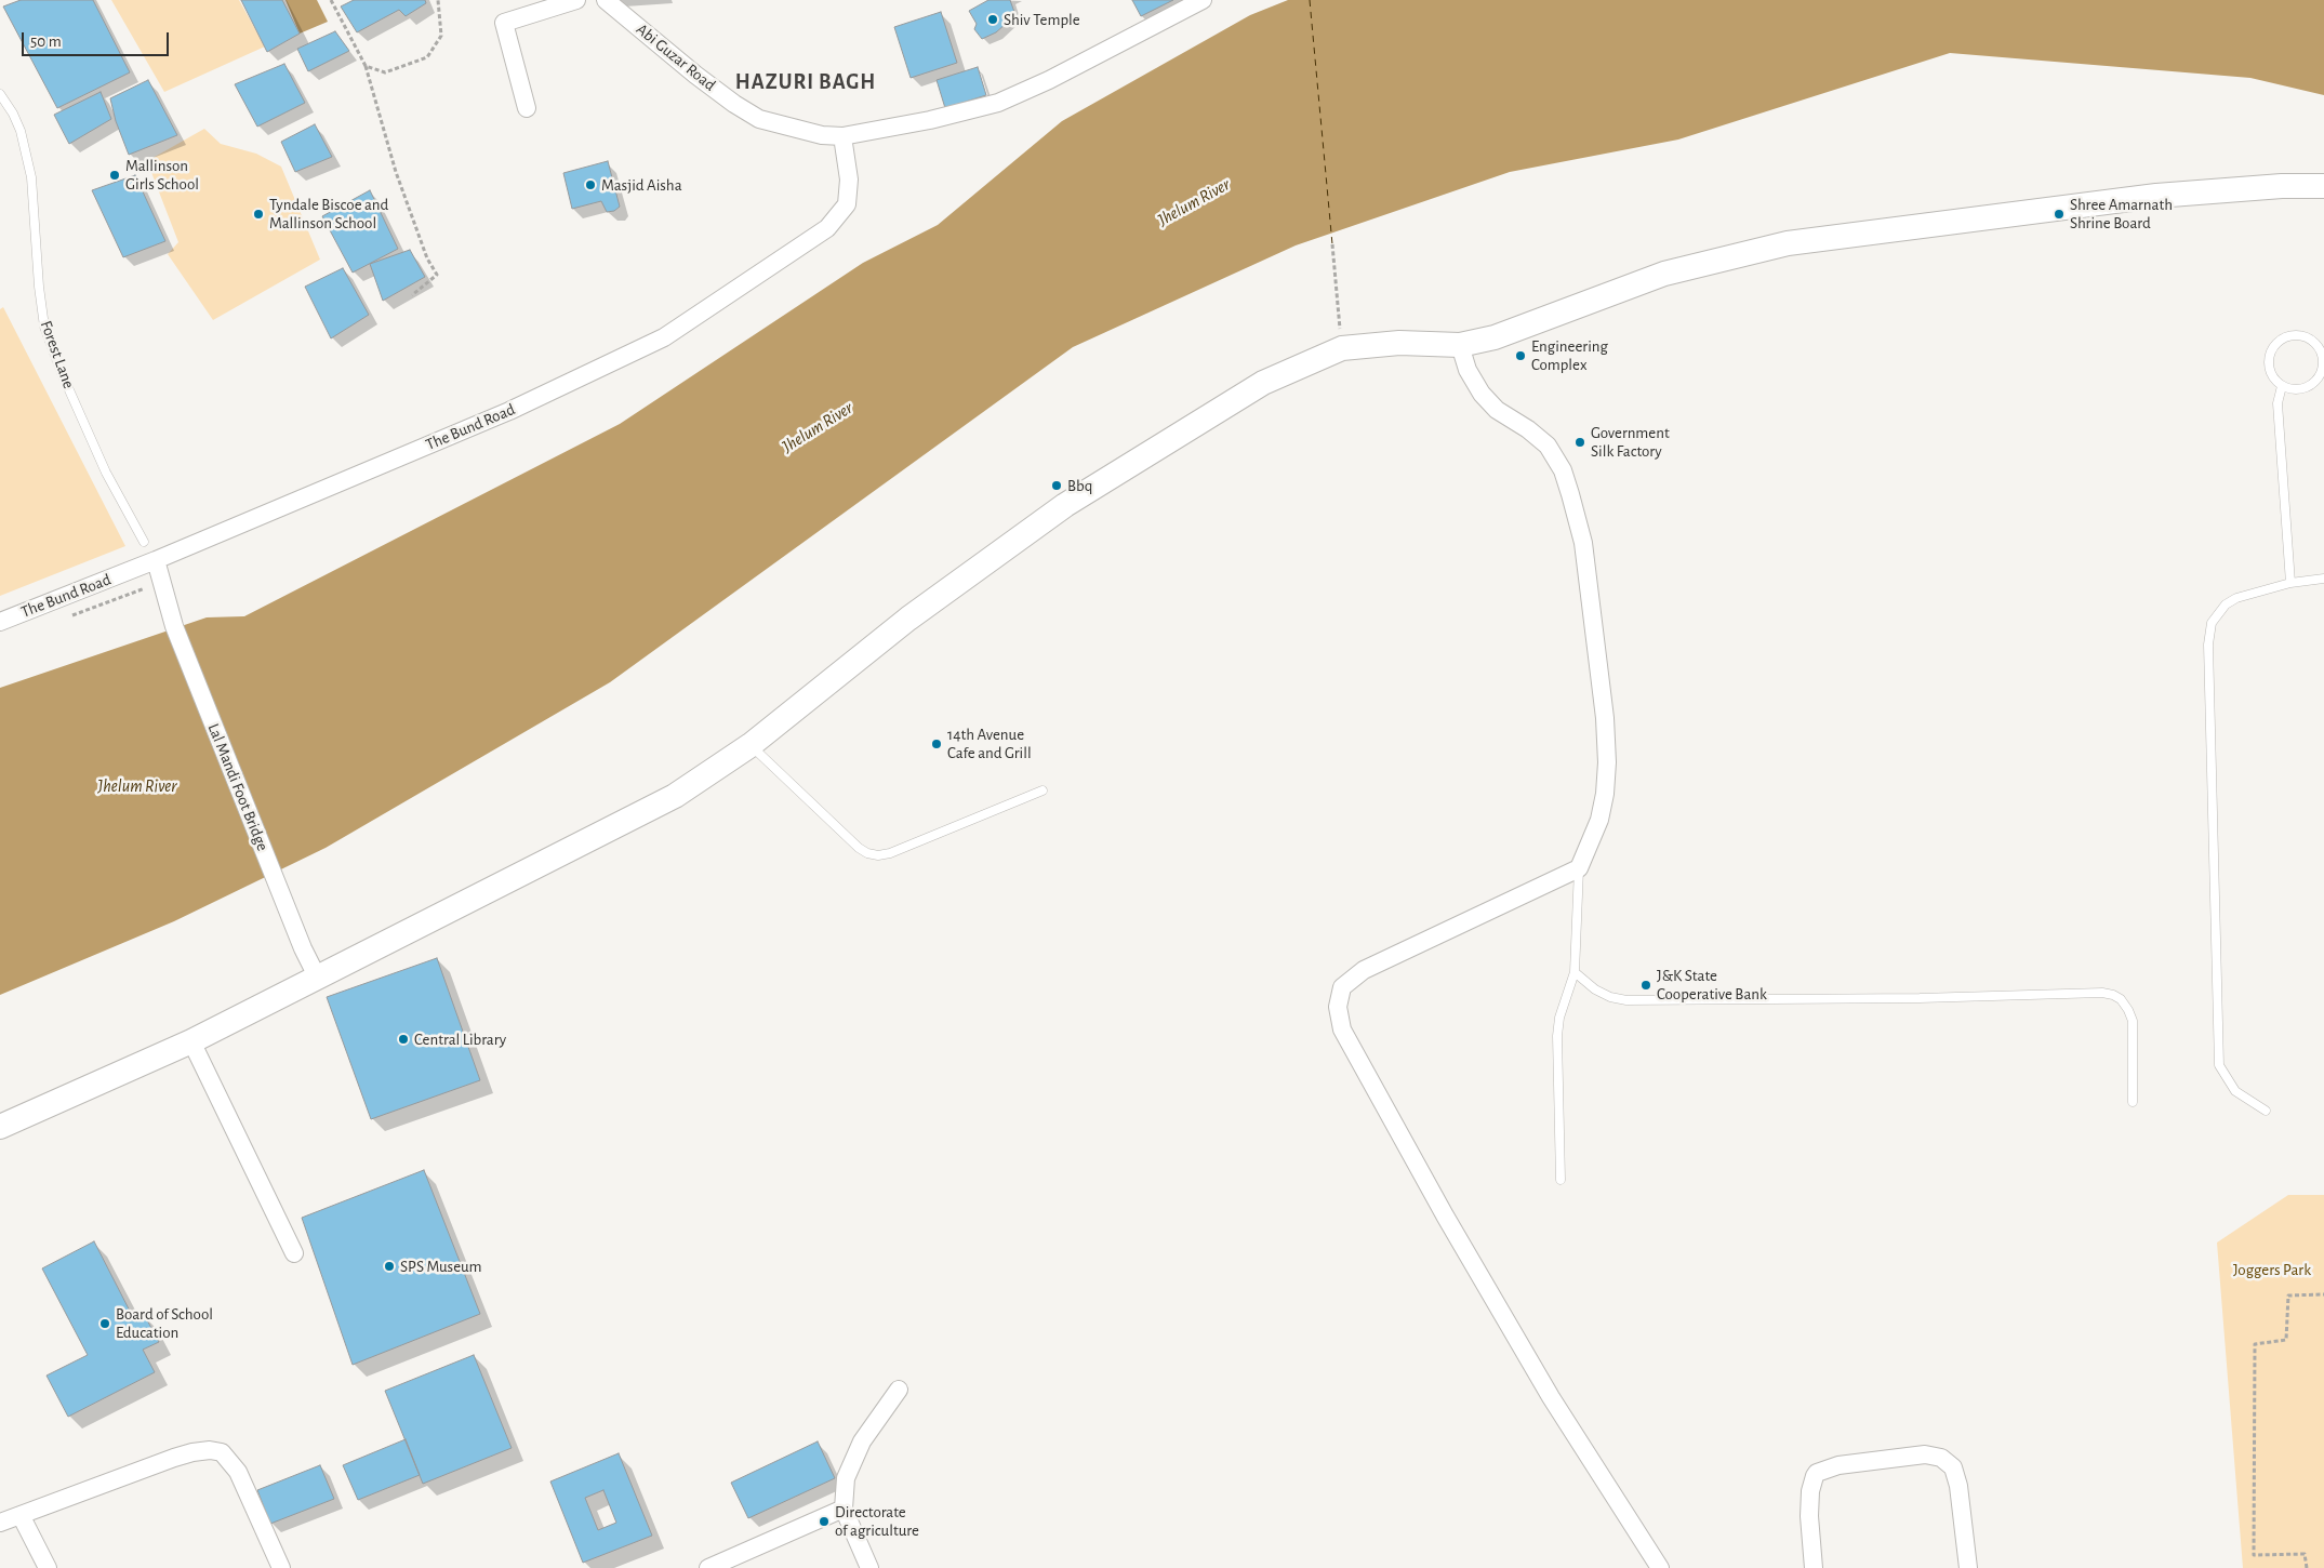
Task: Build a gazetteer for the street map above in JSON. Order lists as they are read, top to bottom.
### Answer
{
  "streets": {
    "street": ["Abi Guzar Road", "The Bund Road", "Lal Mandi Foot Bridge"],
    "lane": ["Forest Lane"]
  },
  "crossings": [
    ["Abi Guzar Road", "The Bund Road"],
    ["The Bund Road", "Lal Mandi Foot Bridge"]
  ],
  "districts": ["HAZURI BAGH"],
  "water": ["Jhelum River"],
  "parks": ["Joggers Park"],
  "places": [
    "Shiv Temple",
    "Mallinson Girls School",
    "Masjid Aisha",
    "Tyndale Biscoe and Mallinson School",
    "Shree Amarnath Shrine Board",
    "Engineering Complex",
    "Government Silk Factory",
    "Bbq",
    "14th Avenue Cafe and Grill",
    "J&K State Cooperative Bank",
    "Central Library",
    "SPS Museum",
    "Board of School Education",
    "Directorate of agriculture"
  ],
  "scale_bar": "50 m"
}
